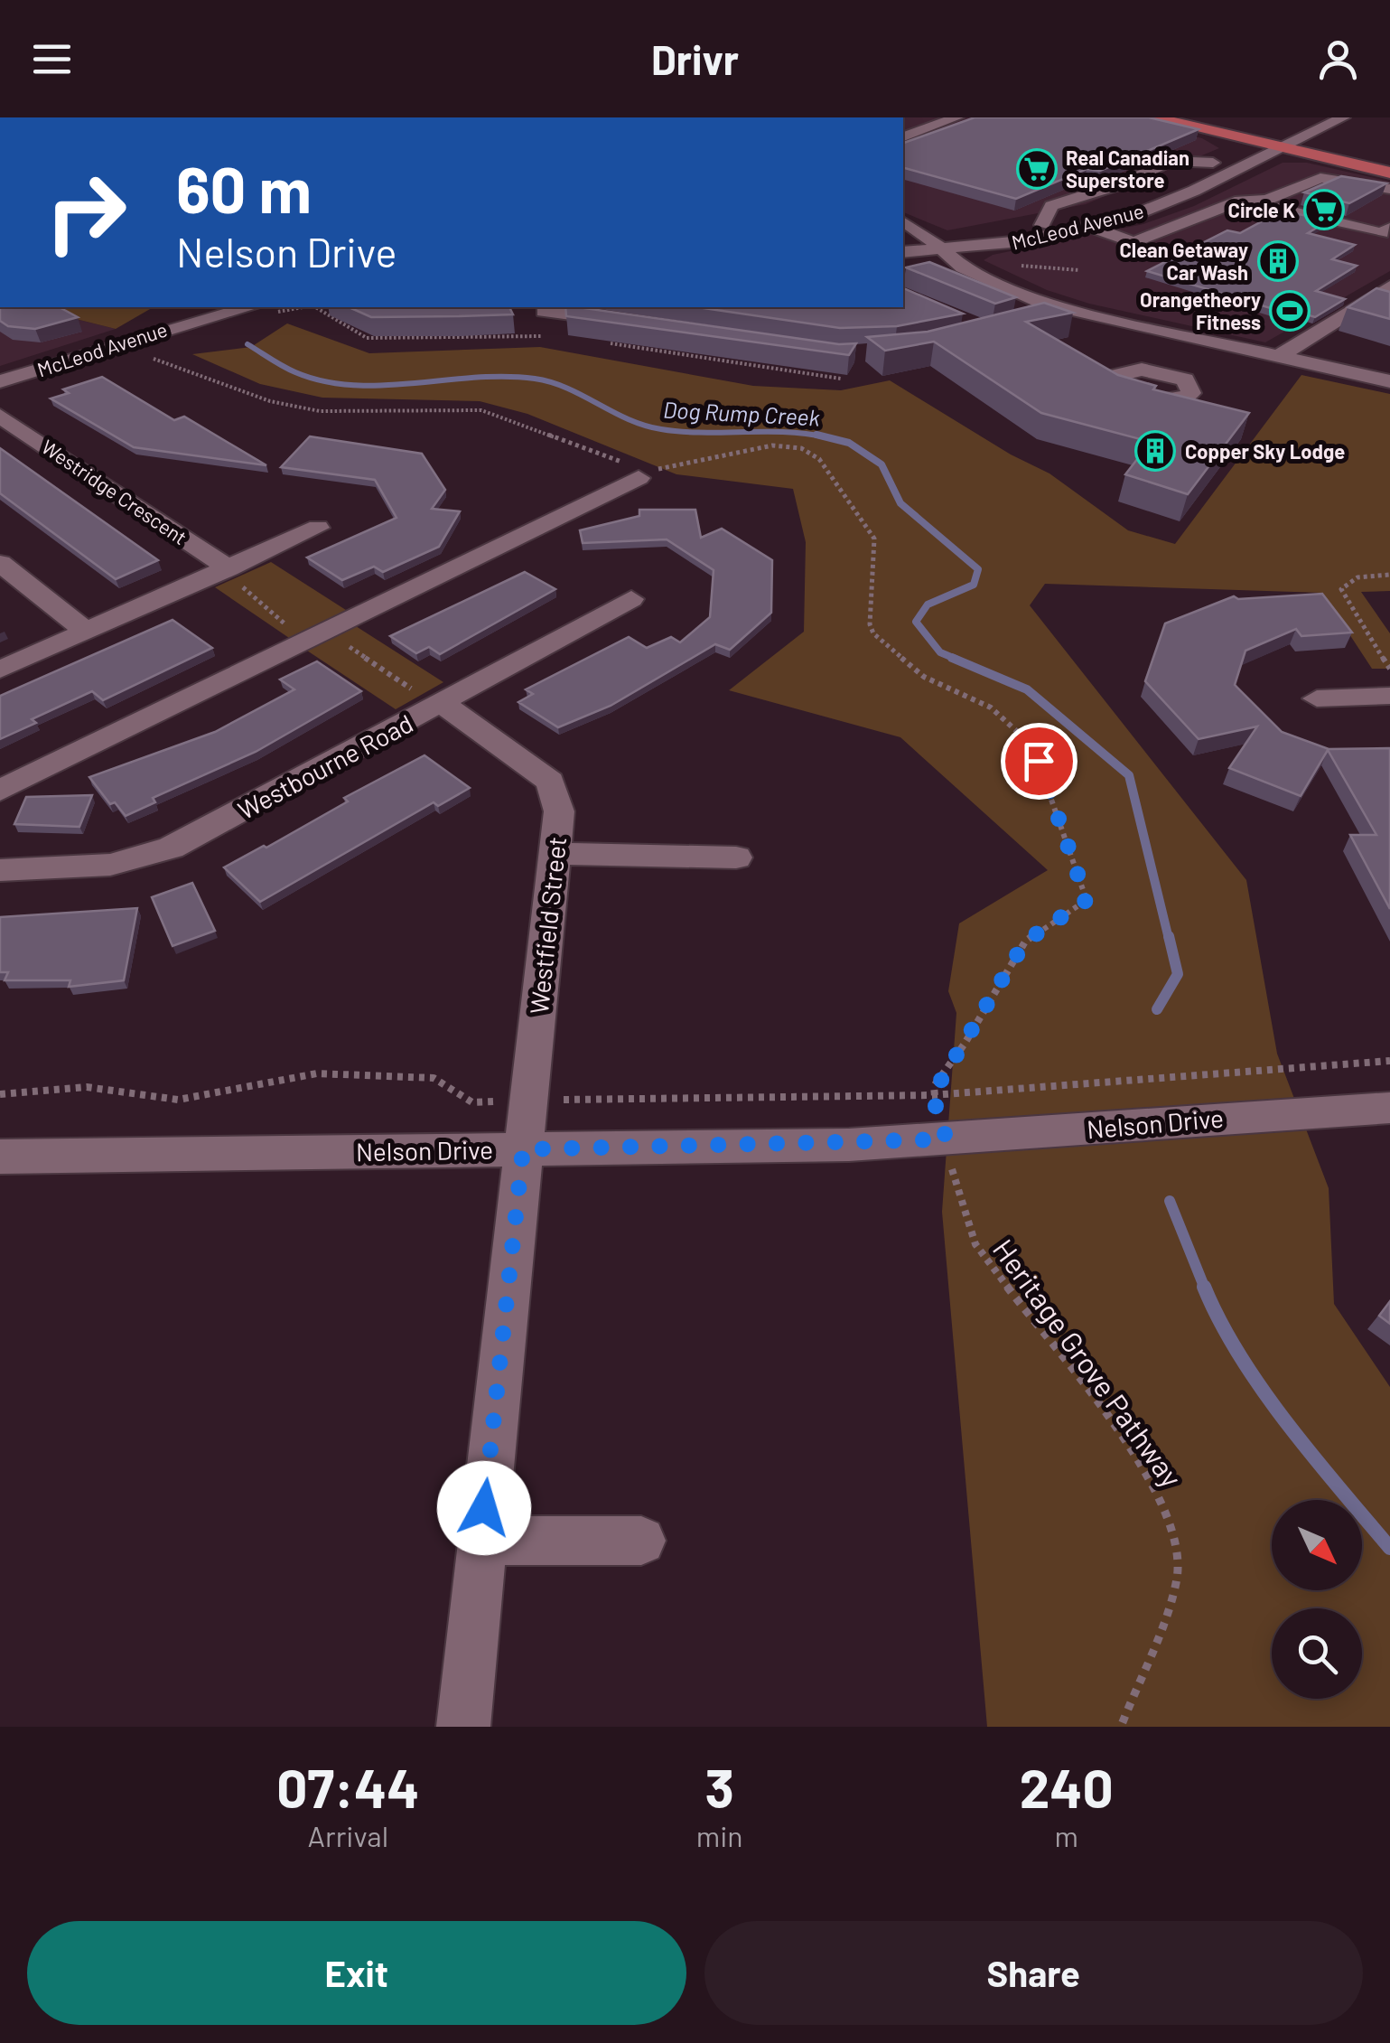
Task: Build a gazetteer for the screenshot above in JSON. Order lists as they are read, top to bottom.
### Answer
{
  "streets": {
    "street": [
      "McLeod Avenue",
      "Westridge Crescent",
      "Westbourne Road",
      "Westfield Street",
      "Nelson Drive"
    ],
    "path": ["Heritage Grove Pathway"]
  },
  "crossings": [
    ["Westbourne Road", "Westfield Street"],
    ["Westfield Street", "Nelson Drive"],
    ["Nelson Drive", "Heritage Grove Pathway"]
  ],
  "water": ["Dog Rump Creek"],
  "places": {
    "supermarket": ["Real Canadian Superstore", "Circle K"],
    "building": ["Clean Getaway Car Wash", "Copper Sky Lodge"],
    "sports": ["Orangetheory Fitness"]
  },
  "north": "bottom right",
  "page": {
    "header": "Drivr",
    "turn": ["60 m", "Nelson Drive"],
    "eta": [
      "07:44",
      "Arrival",
      "3",
      "min",
      "240",
      "m"
    ],
    "buttons": ["Exit", "Share"]
  }
}
